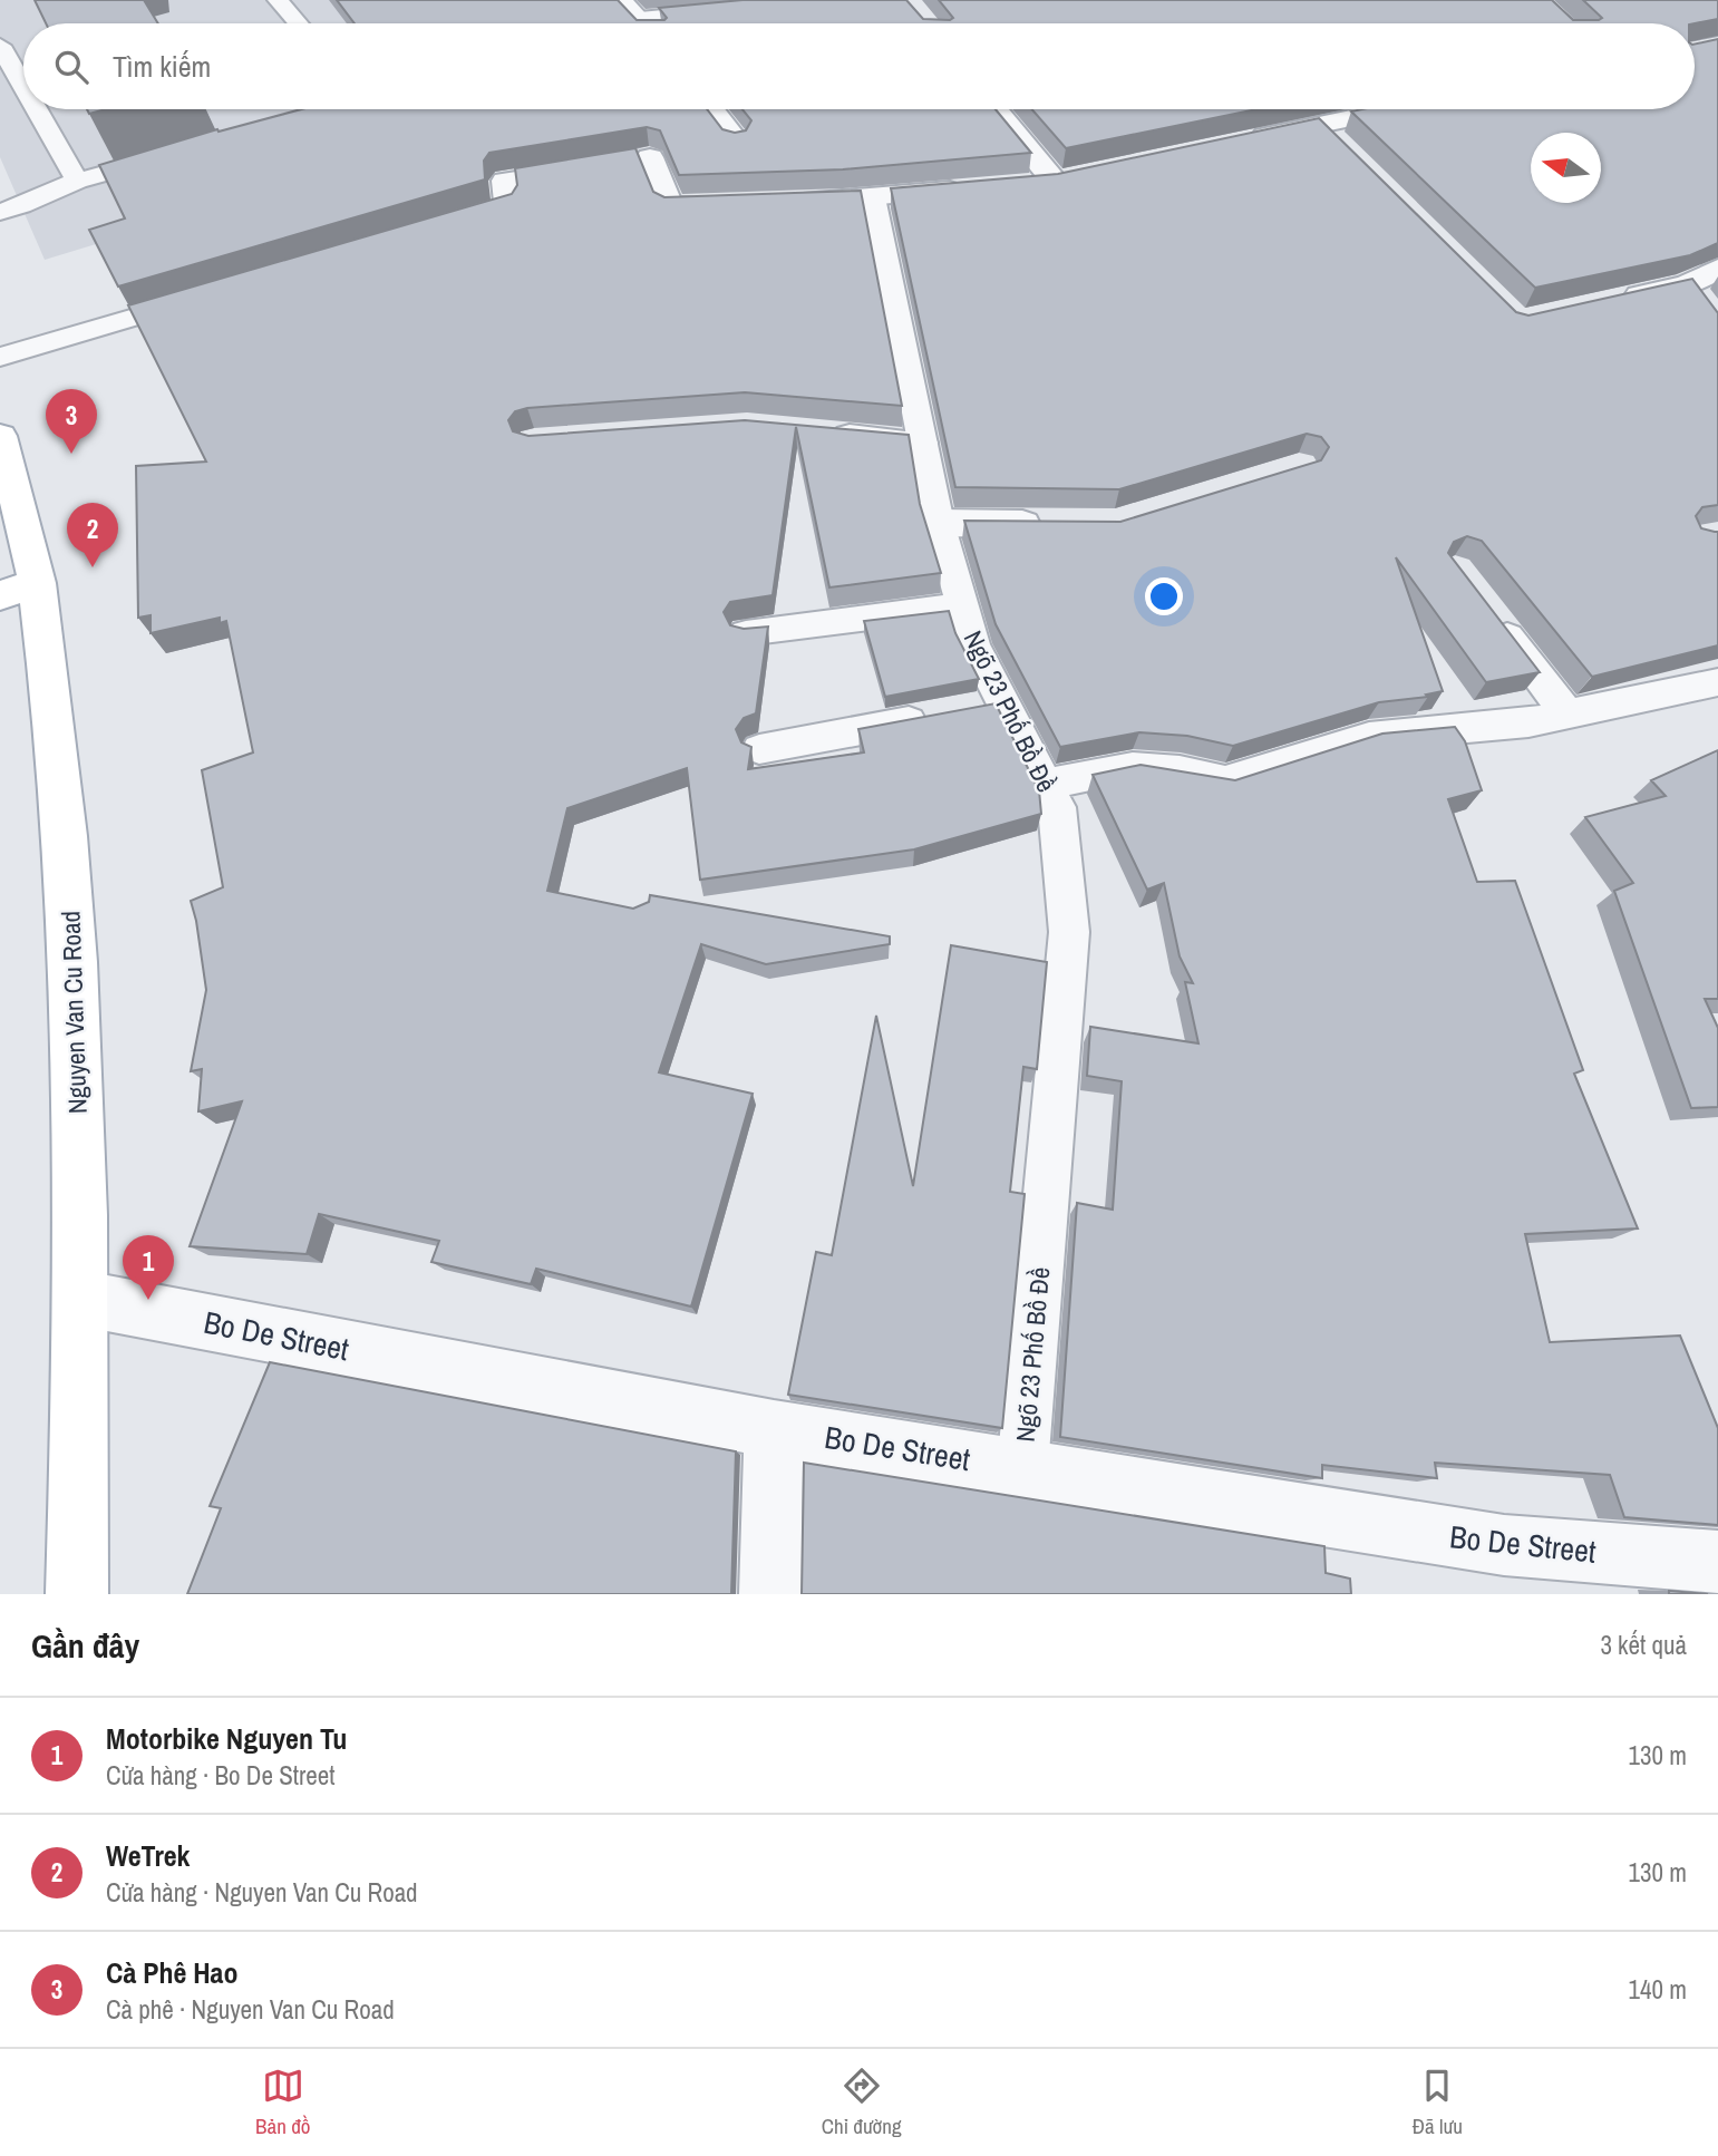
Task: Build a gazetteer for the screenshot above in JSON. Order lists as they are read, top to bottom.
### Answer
{
  "streets": {
    "main road": ["Nguyen Van Cu Road"],
    "street": ["Bo De Street"],
    "lane": ["Ngõ 23 Phố Bồ Đề"]
  },
  "crossings": [
    ["Ngõ 23 Phố Bồ Đề", "Bo De Street"],
    ["Nguyen Van Cu Road", "Bo De Street"]
  ],
  "north": "left",
  "page": {
    "search": "Tìm kiếm",
    "pins": ["3", "2", "1"],
    "heading": ["Gần đây", "3 kết quả"],
    "list": [
      {
        "mark": "1",
        "name": "Motorbike Nguyen Tu",
        "note": "Cửa hàng · Bo De Street",
        "value": "130 m"
      },
      {
        "mark": "2",
        "name": "WeTrek",
        "note": "Cửa hàng · Nguyen Van Cu Road",
        "value": "130 m"
      },
      {
        "mark": "3",
        "name": "Cà Phê Hao",
        "note": "Cà phê · Nguyen Van Cu Road",
        "value": "140 m"
      }
    ],
    "nav": ["Bản đồ", "Chỉ đường", "Đã lưu"]
  }
}
